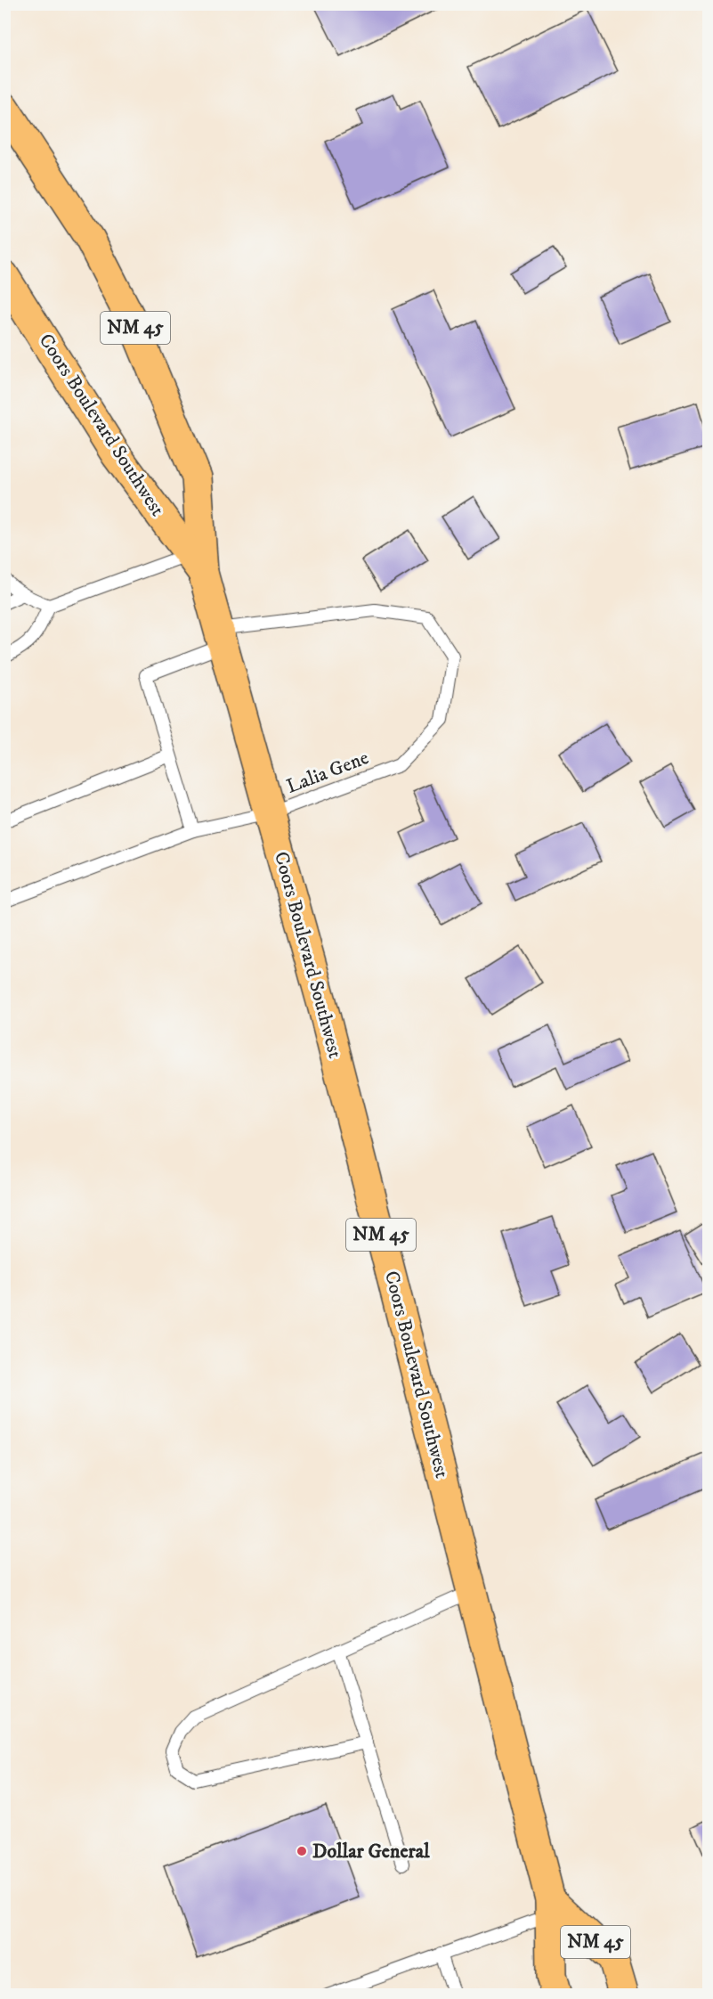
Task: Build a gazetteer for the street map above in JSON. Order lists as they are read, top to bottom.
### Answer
{
  "streets": {
    "main road": ["NM 45", "Coors Boulevard Southwest"],
    "lane": ["Lalia Gene"]
  },
  "crossings": [
    ["NM 45", "Coors Boulevard Southwest"],
    ["Coors Boulevard Southwest", "Lalia Gene"]
  ],
  "places": ["Dollar General"]
}
